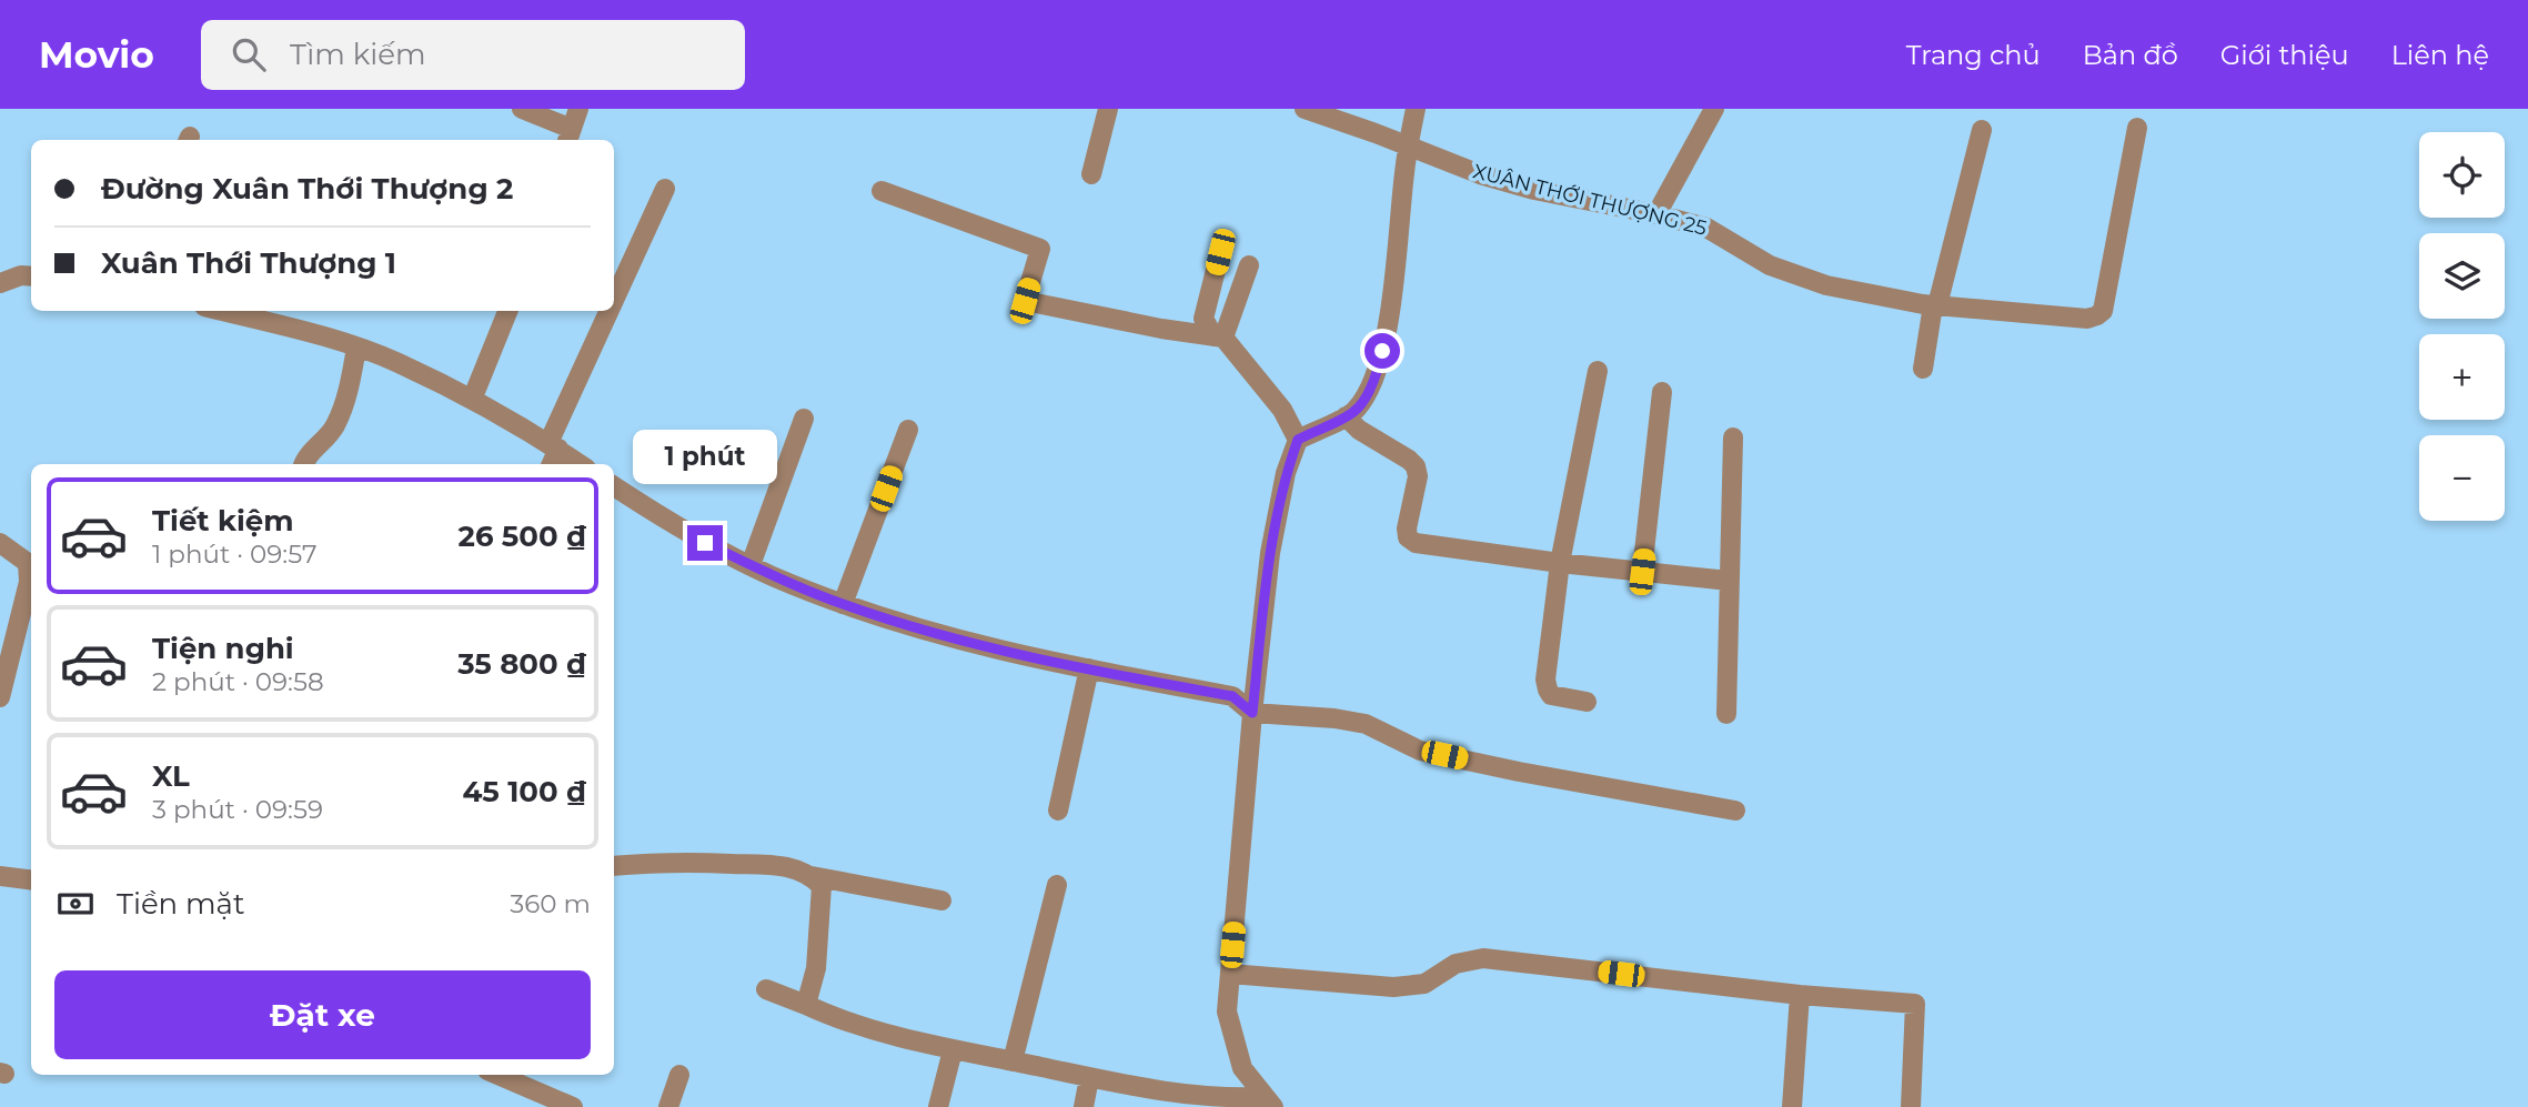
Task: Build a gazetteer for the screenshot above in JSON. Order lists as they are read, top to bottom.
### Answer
{
  "streets": {
    "street": ["XUÂN THỚI THƯỢNG 25"]
  },
  "page": {
    "header": "Movio",
    "search": "Tìm kiếm",
    "nav": [
      "Trang chủ",
      "Bản đồ",
      "Giới thiệu",
      "Liên hệ"
    ],
    "map_buttons": ["+", "−"],
    "banner": ["Đường Xuân Thới Thượng 2", "Xuân Thới Thượng 1"],
    "bubble": "1 phút",
    "list": [
      {
        "name": "Tiết kiệm",
        "note": "1 phút · 09:57",
        "value": "26 500 ₫"
      },
      {
        "name": "Tiện nghi",
        "note": "2 phút · 09:58",
        "value": "35 800 ₫"
      },
      {
        "name": "XL",
        "note": "3 phút · 09:59",
        "value": "45 100 ₫"
      }
    ],
    "pay": ["Tiền mặt", "360 m"],
    "buttons": "Đặt xe"
  }
}
